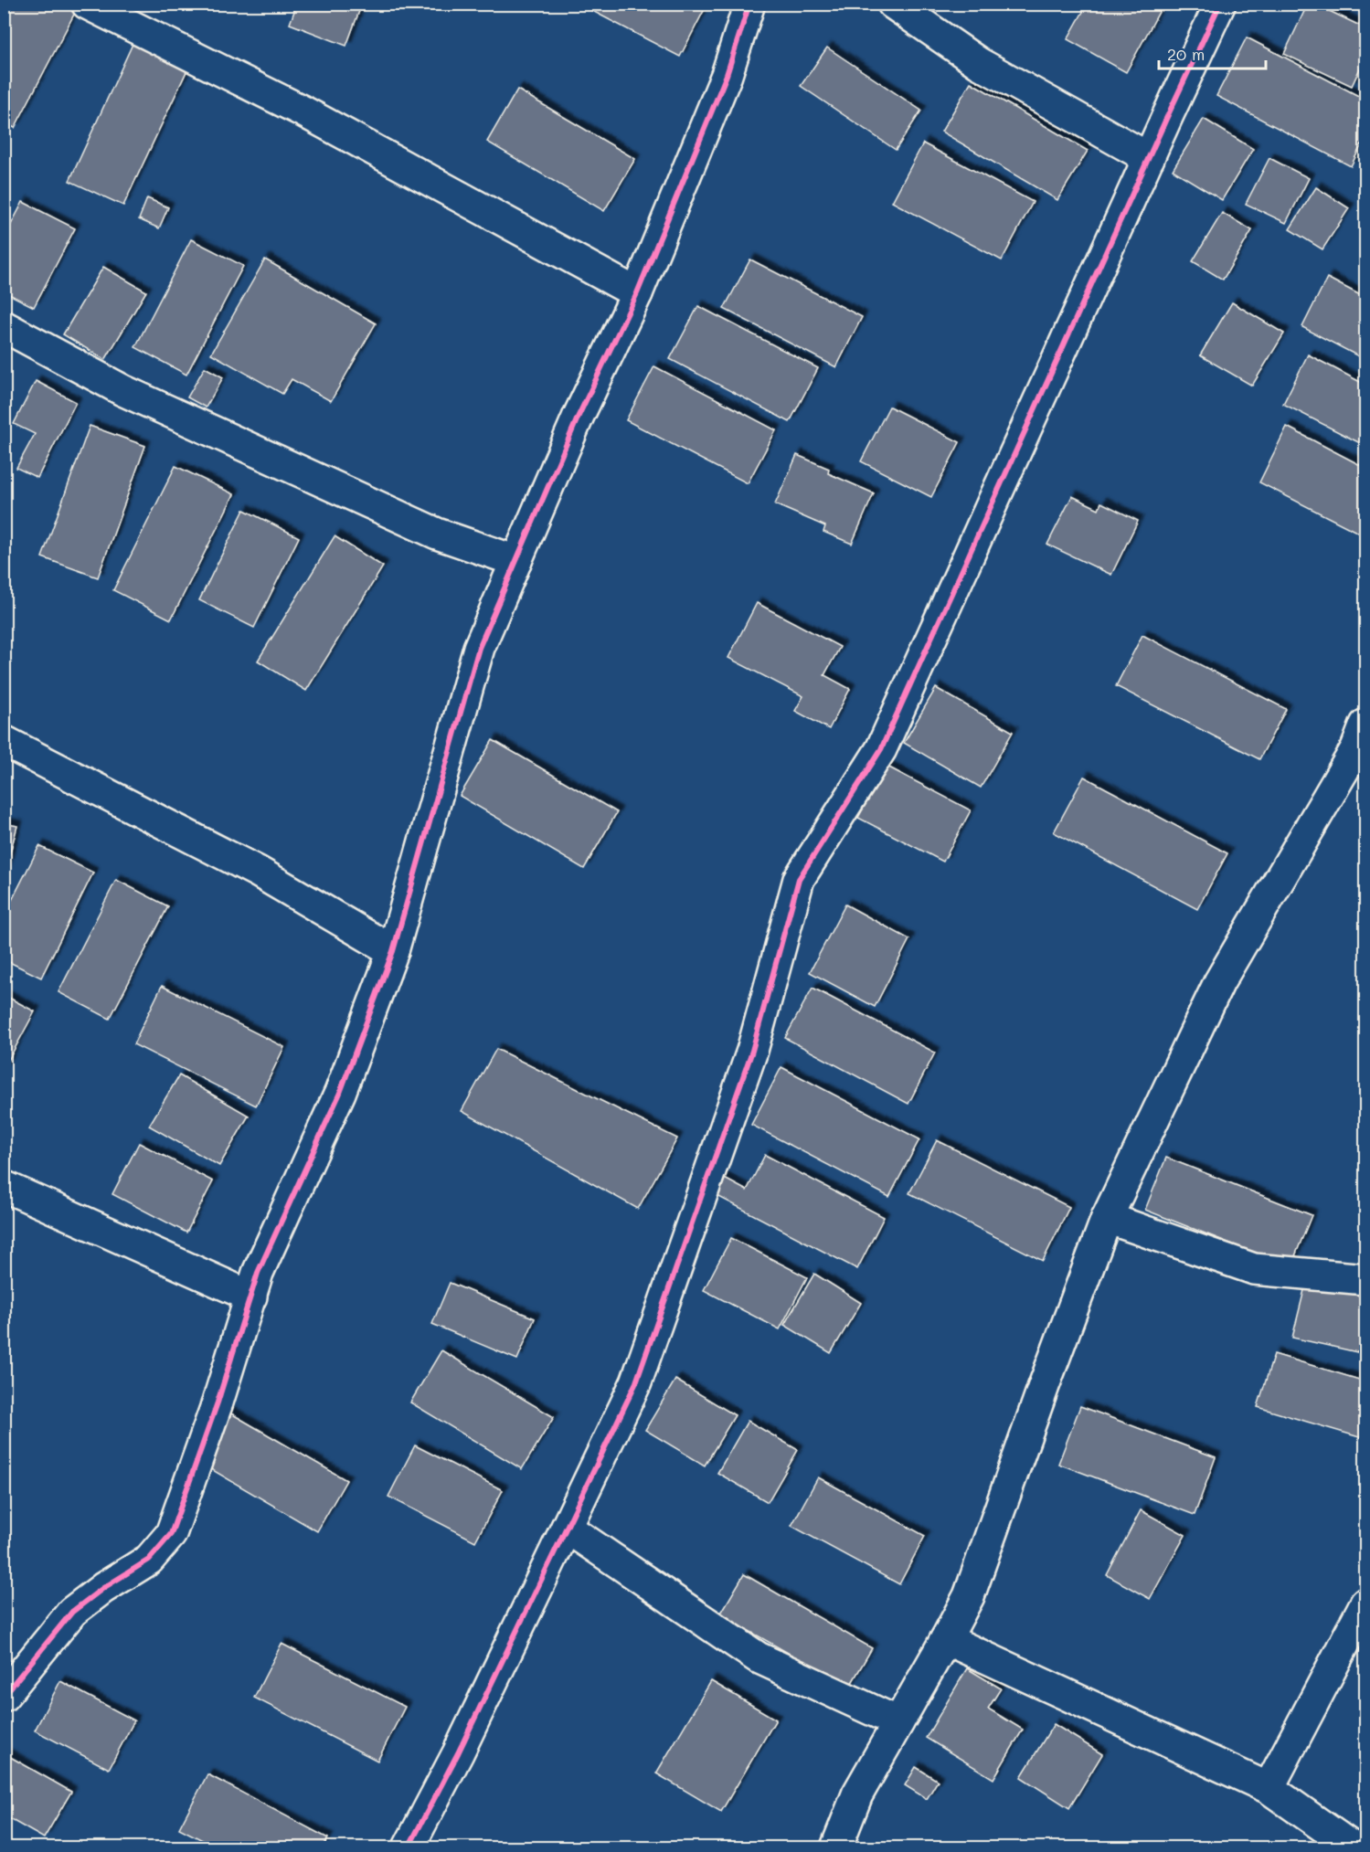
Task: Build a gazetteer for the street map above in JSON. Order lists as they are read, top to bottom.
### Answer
{
  "scale_bar": "20 m"
}
